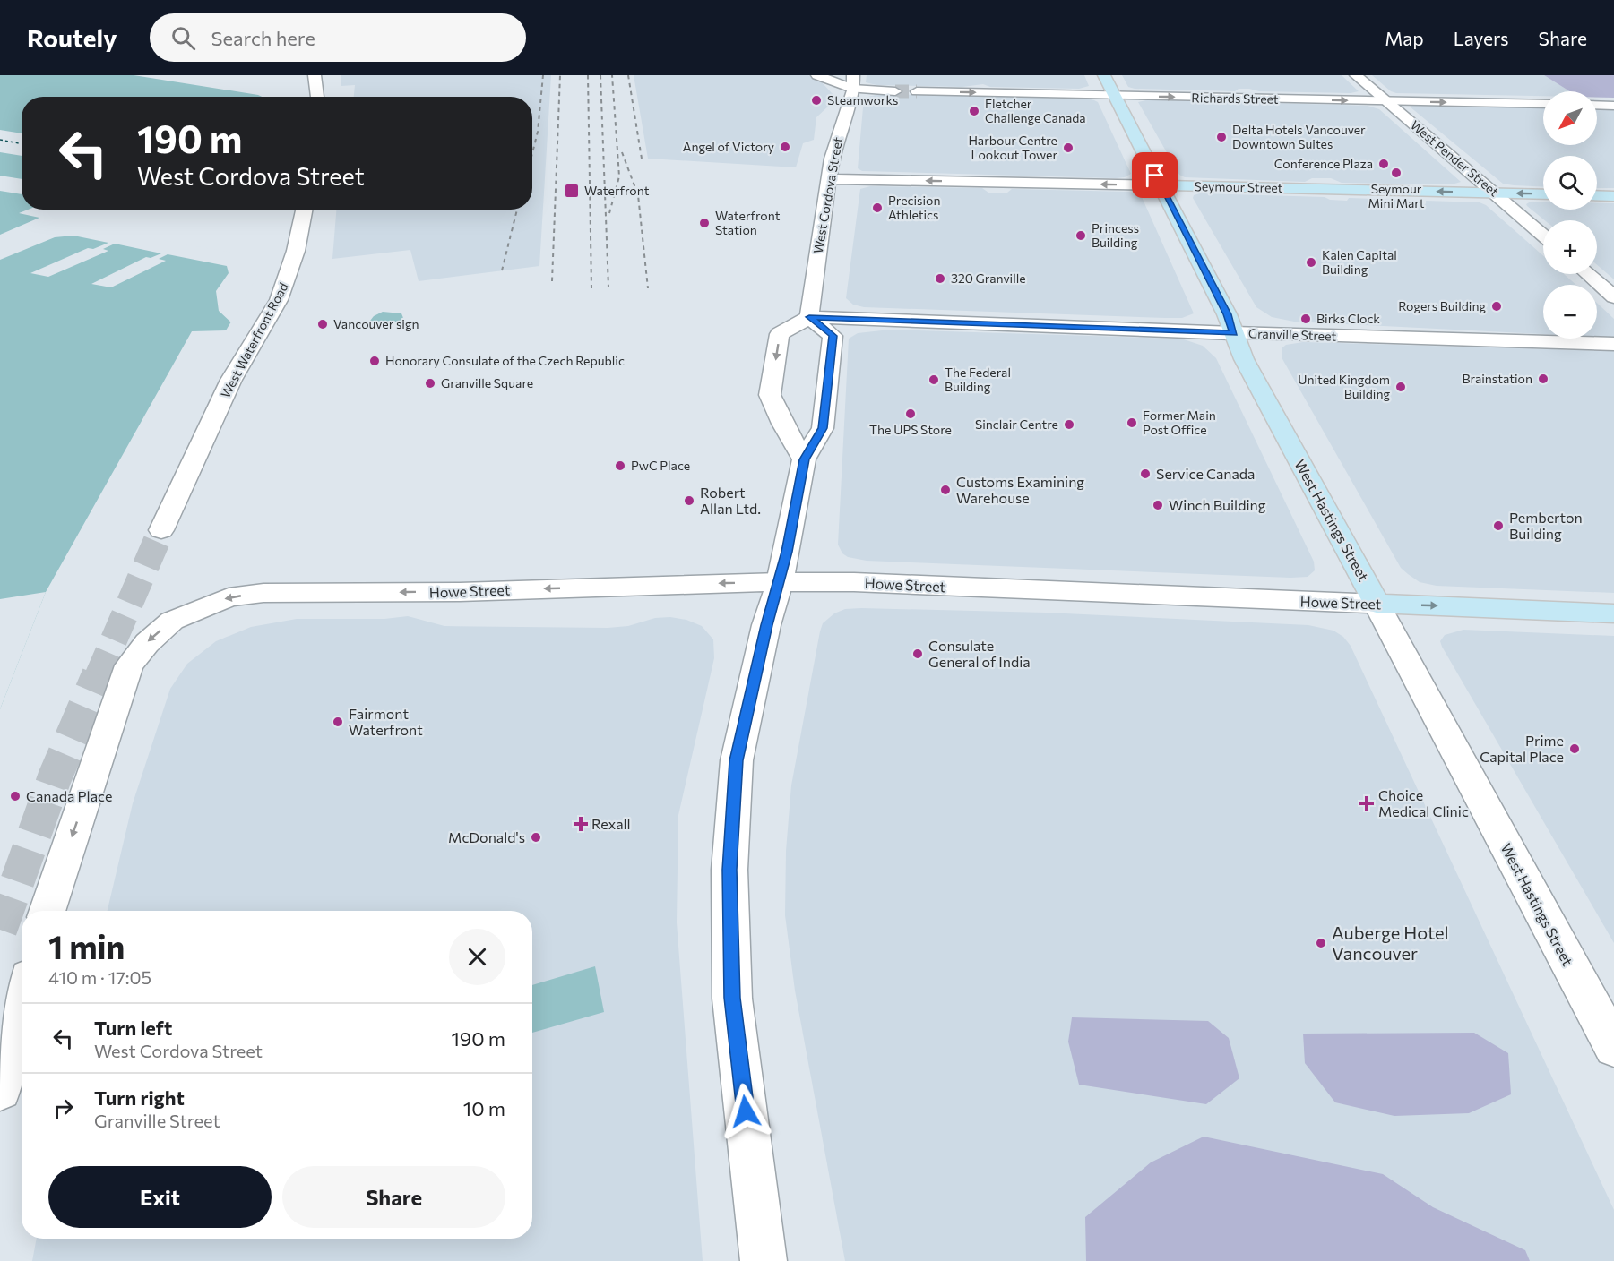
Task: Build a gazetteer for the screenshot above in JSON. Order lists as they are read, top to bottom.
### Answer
{
  "streets": {
    "main road": [
      "Richards Street",
      "West Pender Street",
      "Seymour Street",
      "West Cordova Street",
      "Granville Street",
      "West Waterfront Road",
      "West Hastings Street",
      "Howe Street"
    ]
  },
  "crossings": [
    ["Richards Street", "West Pender Street"],
    ["Richards Street", "West Hastings Street"],
    ["West Pender Street", "Seymour Street"],
    ["Seymour Street", "West Cordova Street"],
    ["Seymour Street", "West Hastings Street"],
    ["West Cordova Street", "Granville Street"],
    ["Granville Street", "West Hastings Street"],
    ["West Hastings Street", "Howe Street"]
  ],
  "one_way": ["Richards Street", "Seymour Street"],
  "places": {
    "other": [
      "Steamworks",
      "Fletcher Challenge Canada",
      "Delta Hotels Vancouver Downtown Suites",
      "Angel of Victory",
      "Harbour Centre Lookout Tower",
      "Conference Plaza",
      "Seymour Mini Mart",
      "Precision Athletics",
      "Waterfront Station",
      "Princess Building",
      "Kalen Capital Building",
      "320 Granville",
      "Rogers Building",
      "Birks Clock",
      "Vancouver sign",
      "Honorary Consulate of the Czech Republic",
      "Brainstation",
      "The Federal Building",
      "Granville Square",
      "United Kingdom Building",
      "The UPS Store",
      "Former Main Post Office",
      "Sinclair Centre",
      "PwC Place",
      "Service Canada",
      "Customs Examining Warehouse",
      "Robert Allan Ltd.",
      "Winch Building",
      "Pemberton Building",
      "Consulate General of India",
      "Fairmont Waterfront",
      "Prime Capital Place",
      "Canada Place",
      "McDonald's",
      "Auberge Hotel Vancouver"
    ],
    "transit": ["Waterfront"],
    "health": ["Choice Medical Clinic", "Rexall"]
  },
  "north": "bottom left",
  "page": {
    "header": "Routely",
    "search": "Search here",
    "nav": ["Map", "Layers", "Share"],
    "map_buttons": ["+", "−"],
    "turn": ["190 m", "West Cordova Street"],
    "heading": ["1 min", "410 m · 17:05"],
    "list": [
      {
        "name": "Turn left",
        "note": "West Cordova Street",
        "value": "190 m"
      },
      {
        "name": "Turn right",
        "note": "Granville Street",
        "value": "10 m"
      }
    ],
    "buttons": ["Exit", "Share"]
  }
}
